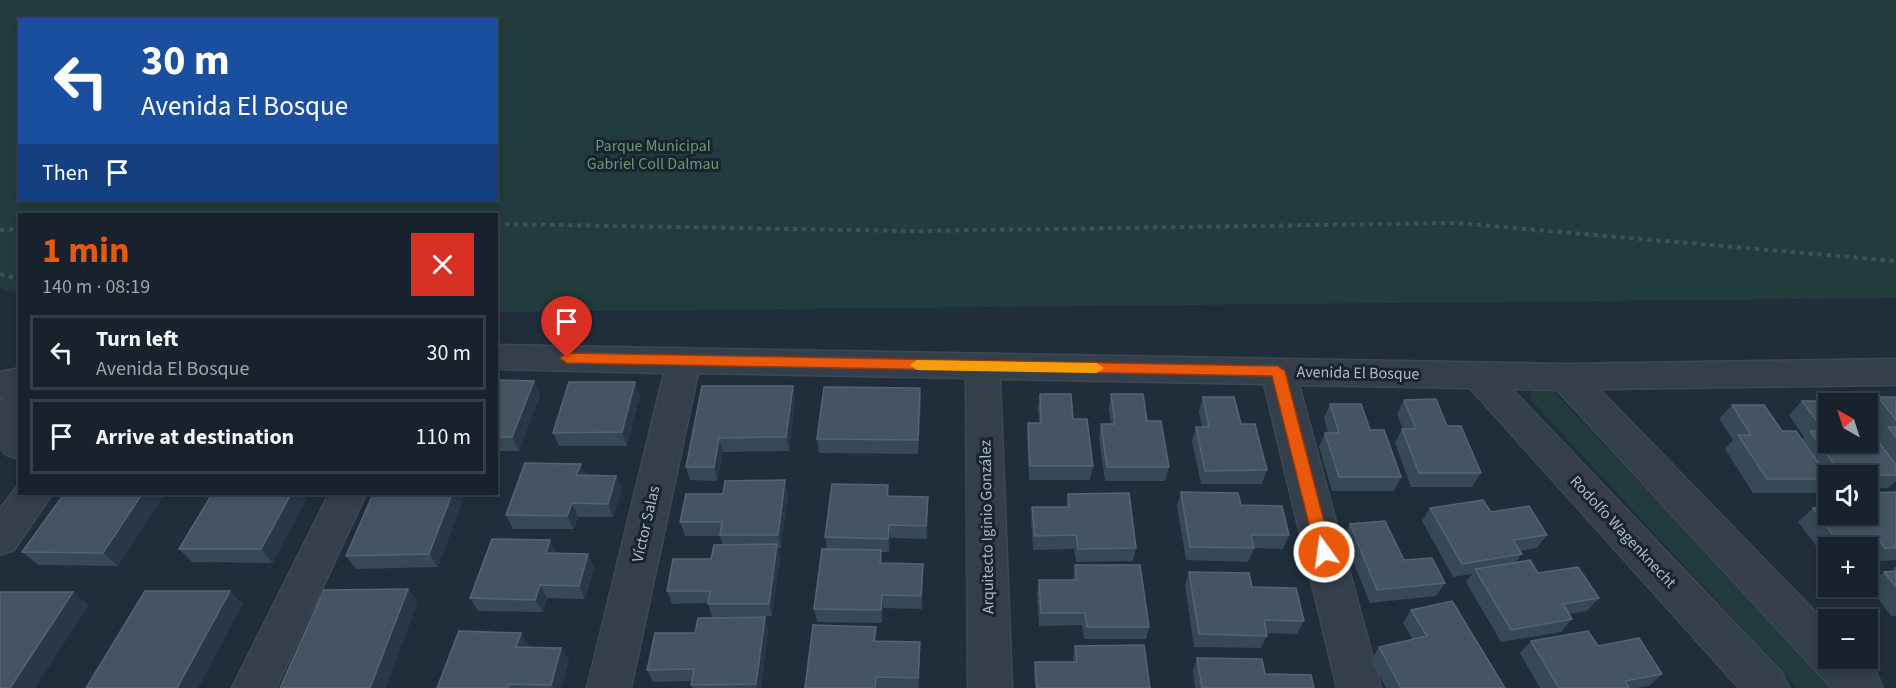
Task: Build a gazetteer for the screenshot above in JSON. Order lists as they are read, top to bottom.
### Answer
{
  "streets": {
    "street": [
      "Avenida El Bosque",
      "Víctor Salas",
      "Arquitecto Iginio González",
      "Rodolfo Wagenknecht"
    ]
  },
  "crossings": [
    ["Avenida El Bosque", "Víctor Salas"],
    ["Avenida El Bosque", "Arquitecto Iginio González"],
    ["Avenida El Bosque", "Rodolfo Wagenknecht"]
  ],
  "parks": ["Parque Municipal Gabriel Coll Dalmau"],
  "north": "top left",
  "page": {
    "turn": ["30 m", "Avenida El Bosque"],
    "then": "Then",
    "heading": ["1 min", "140 m · 08:19"],
    "list": [
      {
        "name": "Turn left",
        "note": "Avenida El Bosque",
        "value": "30 m"
      },
      {
        "name": "Arrive at destination",
        "value": "110 m"
      }
    ],
    "map_buttons": ["+", "−"]
  }
}
